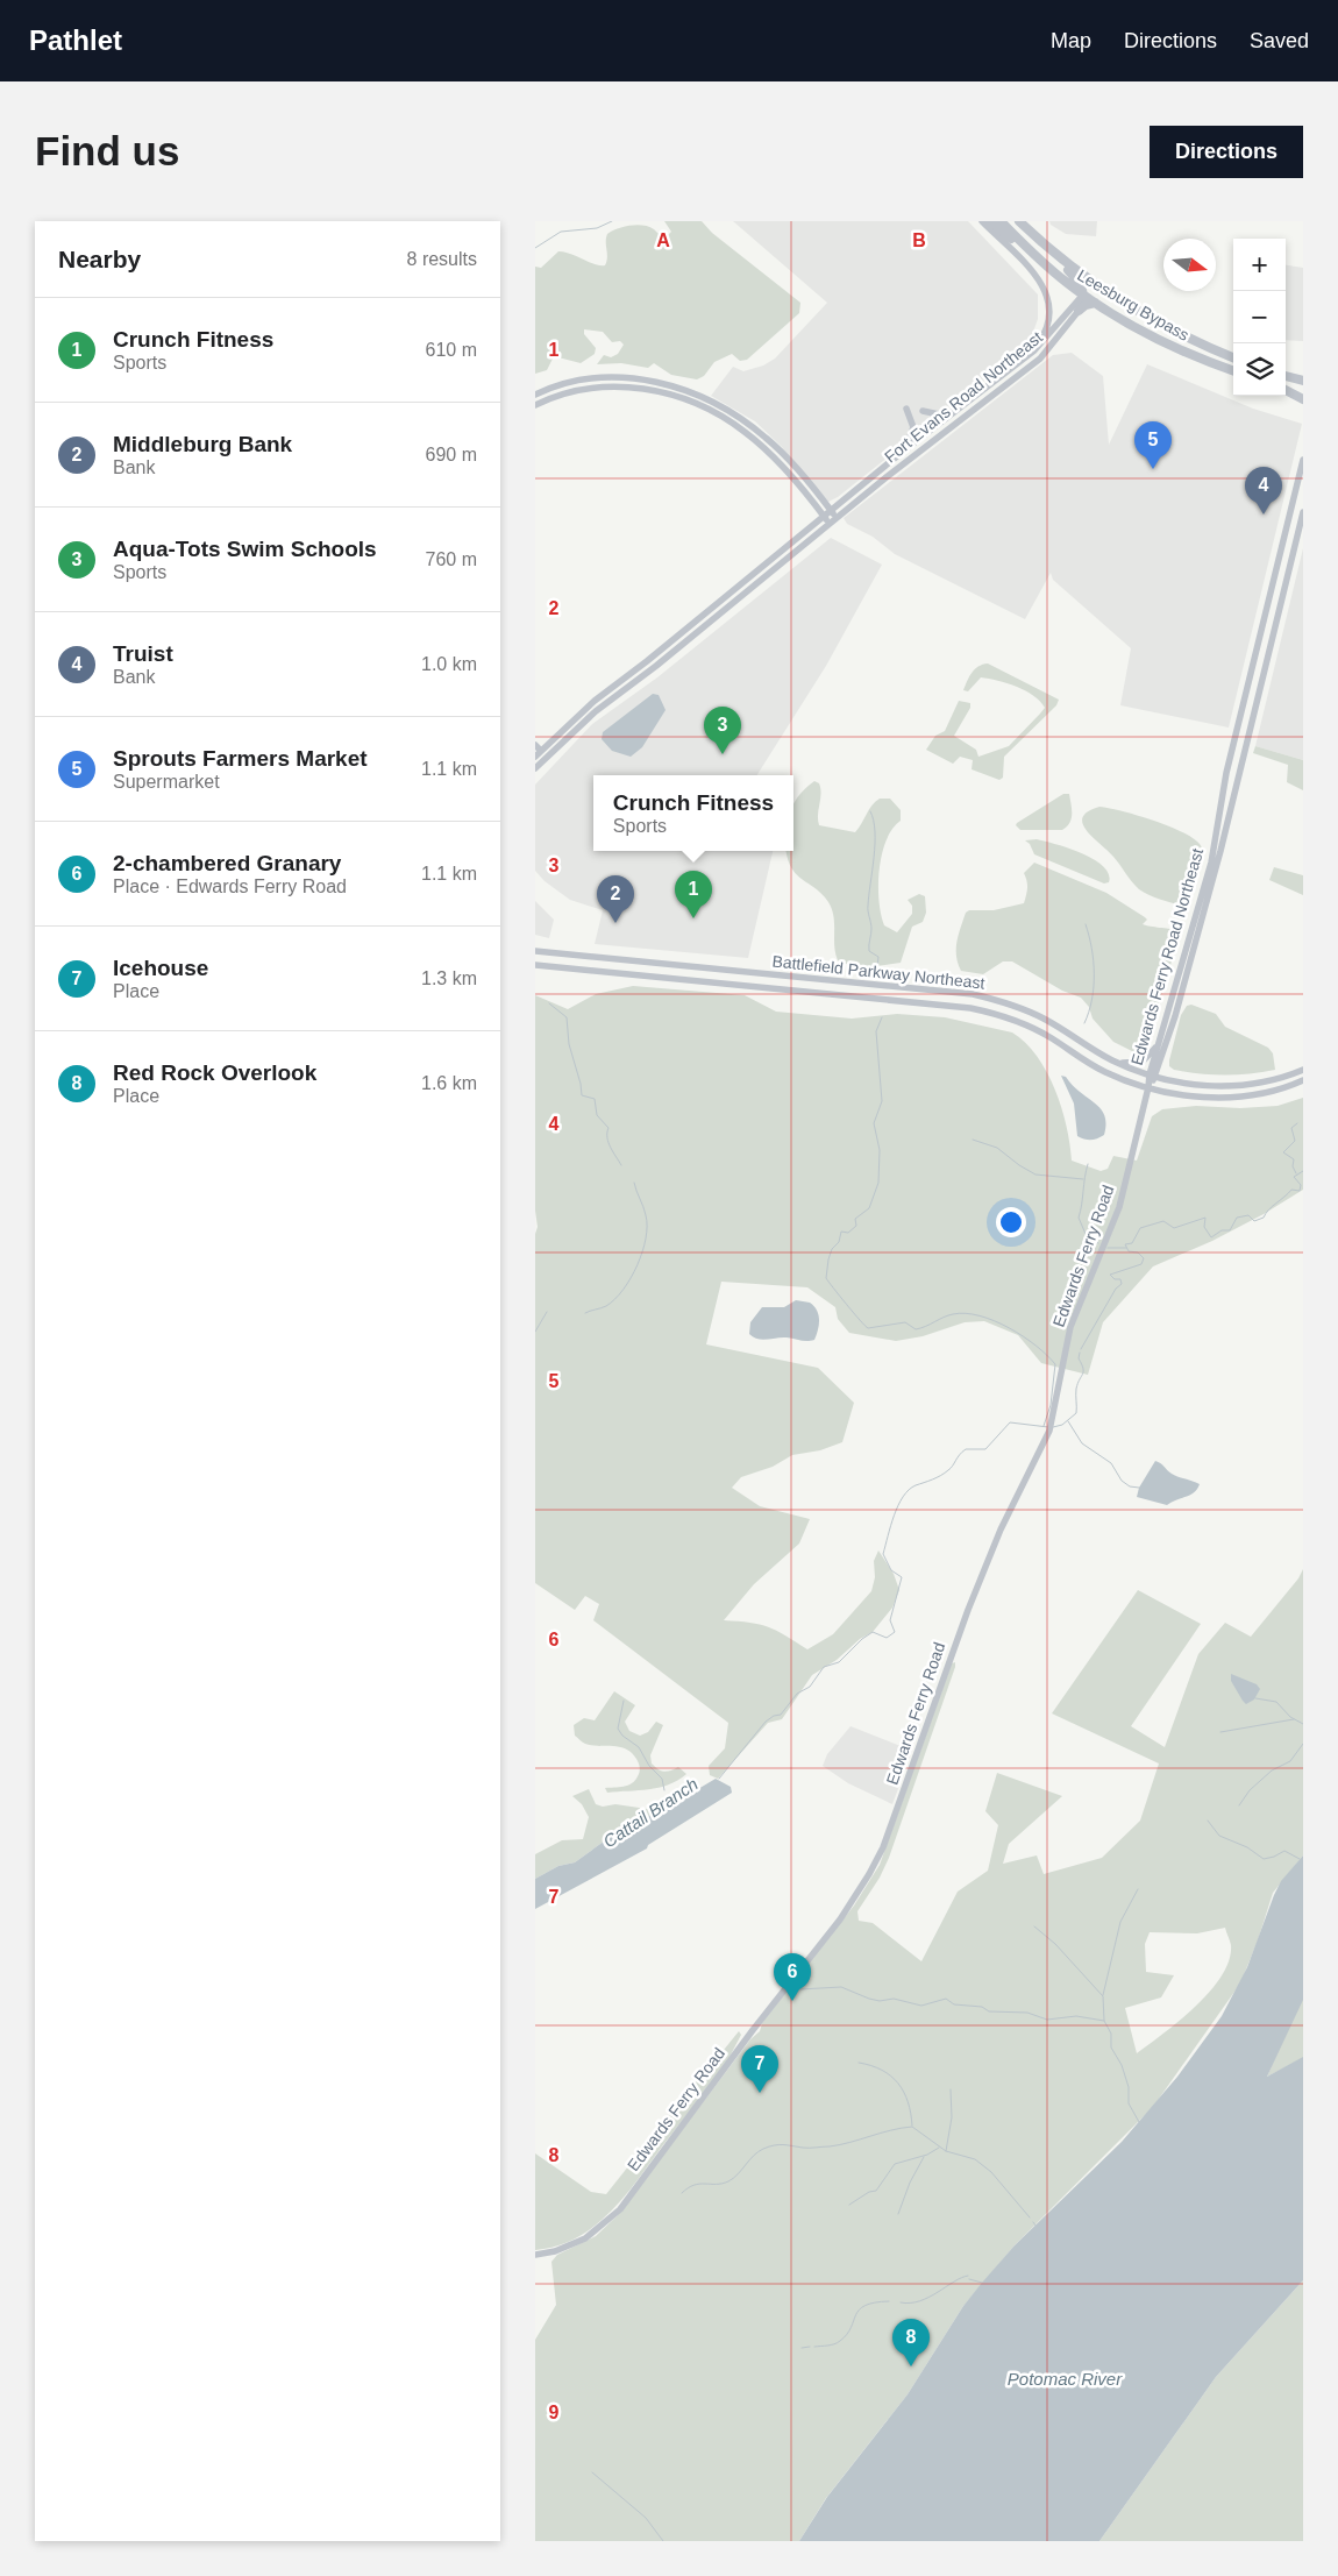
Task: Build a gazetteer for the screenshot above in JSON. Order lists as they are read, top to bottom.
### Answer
{
  "streets": {
    "highway": ["Leesburg Bypass"],
    "main road": [
      "Fort Evans Road Northeast",
      "Edwards Ferry Road Northeast",
      "Battlefield Parkway Northeast",
      "Edwards Ferry Road"
    ]
  },
  "crossings": [
    ["Leesburg Bypass", "Fort Evans Road Northeast"],
    ["Edwards Ferry Road Northeast", "Battlefield Parkway Northeast"],
    ["Edwards Ferry Road Northeast", "Edwards Ferry Road"],
    ["Battlefield Parkway Northeast", "Edwards Ferry Road"]
  ],
  "water": ["Cattail Branch", "Potomac River"],
  "north": "right",
  "page": {
    "header": "Pathlet",
    "nav": ["Map", "Directions", "Saved"],
    "buttons": "Directions",
    "title": "Find us",
    "heading": ["Nearby", "8 results"],
    "map_buttons": ["+", "−"],
    "list": [
      {
        "mark": "1",
        "name": "Crunch Fitness",
        "note": "Sports",
        "value": "610 m"
      },
      {
        "mark": "2",
        "name": "Middleburg Bank",
        "note": "Bank",
        "value": "690 m"
      },
      {
        "mark": "3",
        "name": "Aqua-Tots Swim Schools",
        "note": "Sports",
        "value": "760 m"
      },
      {
        "mark": "4",
        "name": "Truist",
        "note": "Bank",
        "value": "1.0 km"
      },
      {
        "mark": "5",
        "name": "Sprouts Farmers Market",
        "note": "Supermarket",
        "value": "1.1 km"
      },
      {
        "mark": "6",
        "name": "2-chambered Granary",
        "note": "Place · Edwards Ferry Road",
        "value": "1.1 km"
      },
      {
        "mark": "7",
        "name": "Icehouse",
        "note": "Place",
        "value": "1.3 km"
      },
      {
        "mark": "8",
        "name": "Red Rock Overlook",
        "note": "Place",
        "value": "1.6 km"
      }
    ],
    "pins": [
      "5",
      "4",
      "3",
      "1",
      "2",
      "6",
      "7",
      "8"
    ],
    "popup": ["Crunch Fitness", "Sports"]
  },
  "grid": {
    "columns": ["A", "B"],
    "rows": [
      "1",
      "2",
      "3",
      "4",
      "5",
      "6",
      "7",
      "8",
      "9"
    ]
  }
}
